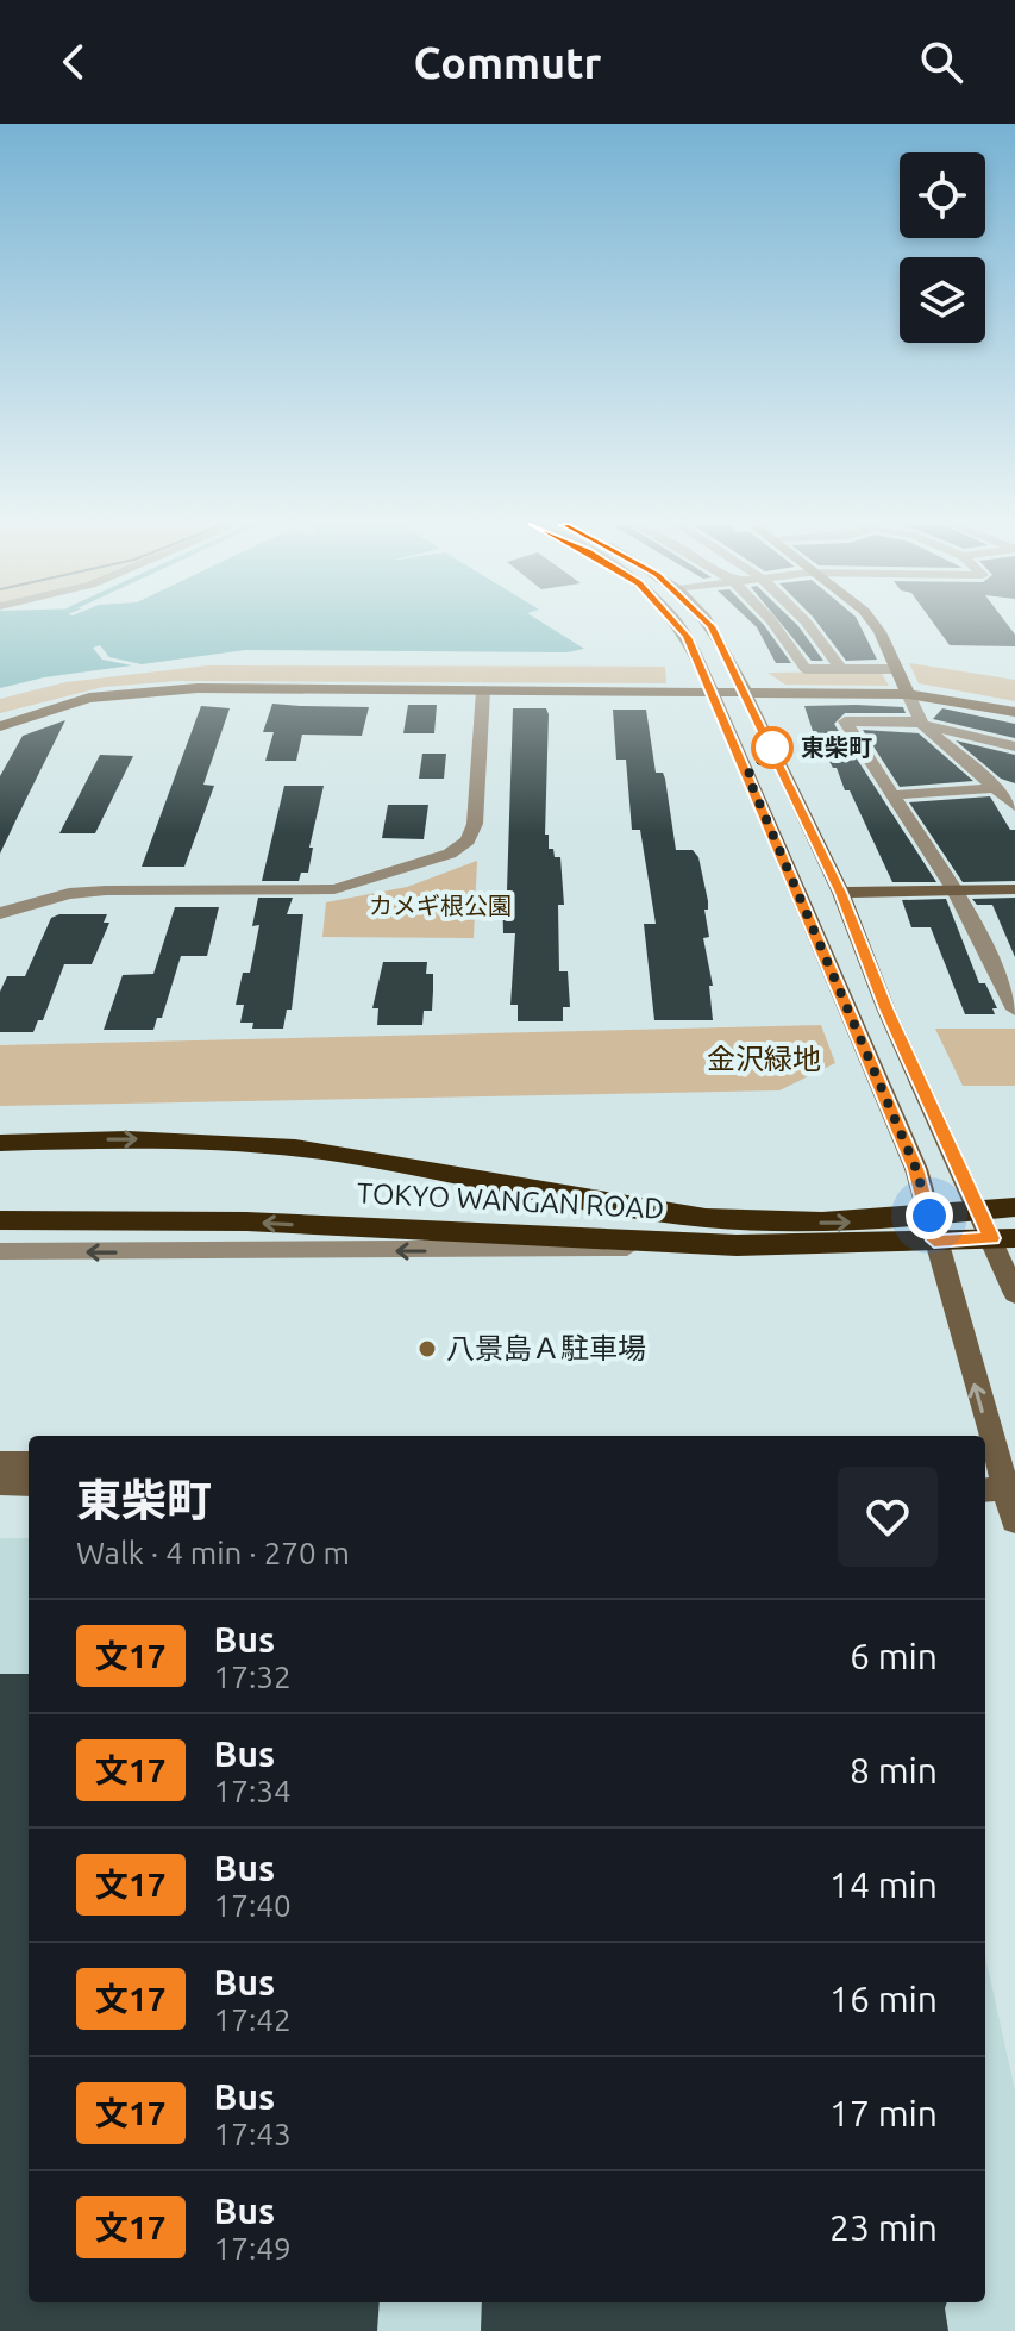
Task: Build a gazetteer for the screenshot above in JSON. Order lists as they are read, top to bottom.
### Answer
{
  "streets": {
    "highway": ["TOKYO WANGAN ROAD"]
  },
  "parks": ["カメギ根公園", "金沢緑地"],
  "places": ["東柴町", "八景島Ａ駐車場"],
  "lines": ["bus line 文17"],
  "page": {
    "header": "Commutr",
    "heading": ["東柴町", "Walk · 4 min · 270 m"],
    "list": [
      {
        "mark": "文17",
        "name": "Bus",
        "note": "17:32",
        "value": "6 min"
      },
      {
        "mark": "文17",
        "name": "Bus",
        "note": "17:34",
        "value": "8 min"
      },
      {
        "mark": "文17",
        "name": "Bus",
        "note": "17:40",
        "value": "14 min"
      },
      {
        "mark": "文17",
        "name": "Bus",
        "note": "17:42",
        "value": "16 min"
      },
      {
        "mark": "文17",
        "name": "Bus",
        "note": "17:43",
        "value": "17 min"
      },
      {
        "mark": "文17",
        "name": "Bus",
        "note": "17:49",
        "value": "23 min"
      }
    ]
  }
}
